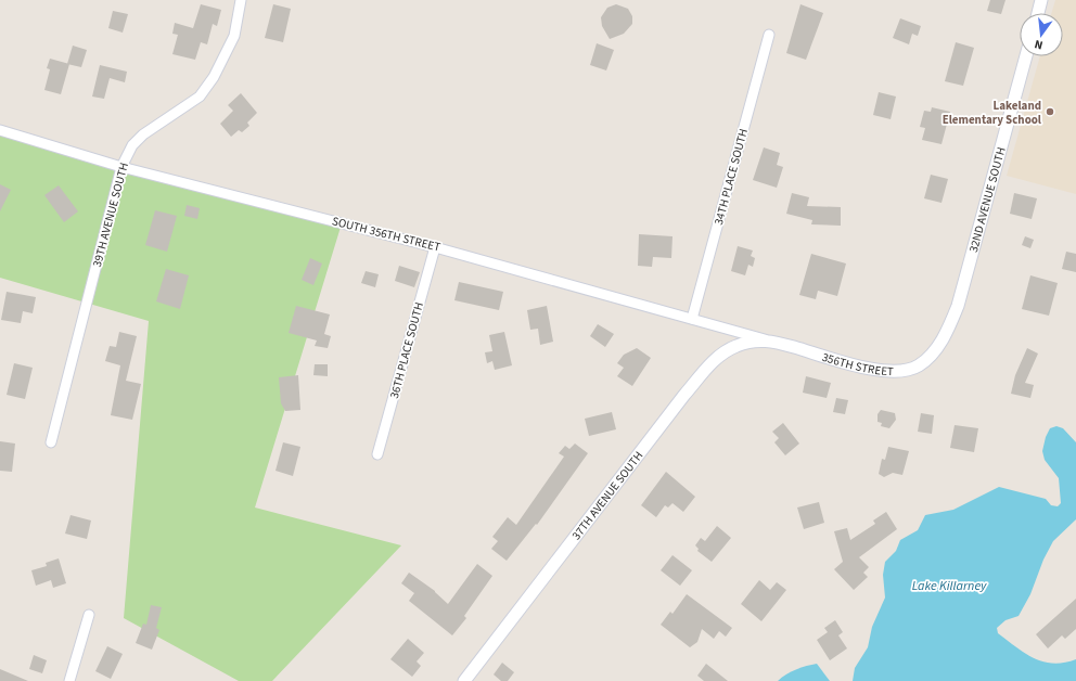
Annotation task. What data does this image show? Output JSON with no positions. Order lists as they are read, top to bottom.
{
  "streets": {
    "street": [
      "34TH PLACE SOUTH",
      "32ND AVENUE SOUTH",
      "39TH AVENUE SOUTH",
      "SOUTH 356TH STREET",
      "36TH PLACE SOUTH",
      "356TH STREET",
      "37TH AVENUE SOUTH"
    ]
  },
  "crossings": [
    ["34TH PLACE SOUTH", "SOUTH 356TH STREET"],
    ["32ND AVENUE SOUTH", "356TH STREET"],
    ["39TH AVENUE SOUTH", "SOUTH 356TH STREET"],
    ["SOUTH 356TH STREET", "36TH PLACE SOUTH"],
    ["SOUTH 356TH STREET", "356TH STREET"],
    ["SOUTH 356TH STREET", "37TH AVENUE SOUTH"],
    ["356TH STREET", "37TH AVENUE SOUTH"]
  ],
  "water": ["Lake Killarney"],
  "places": ["Lakeland Elementary School"],
  "north": "bottom"
}
